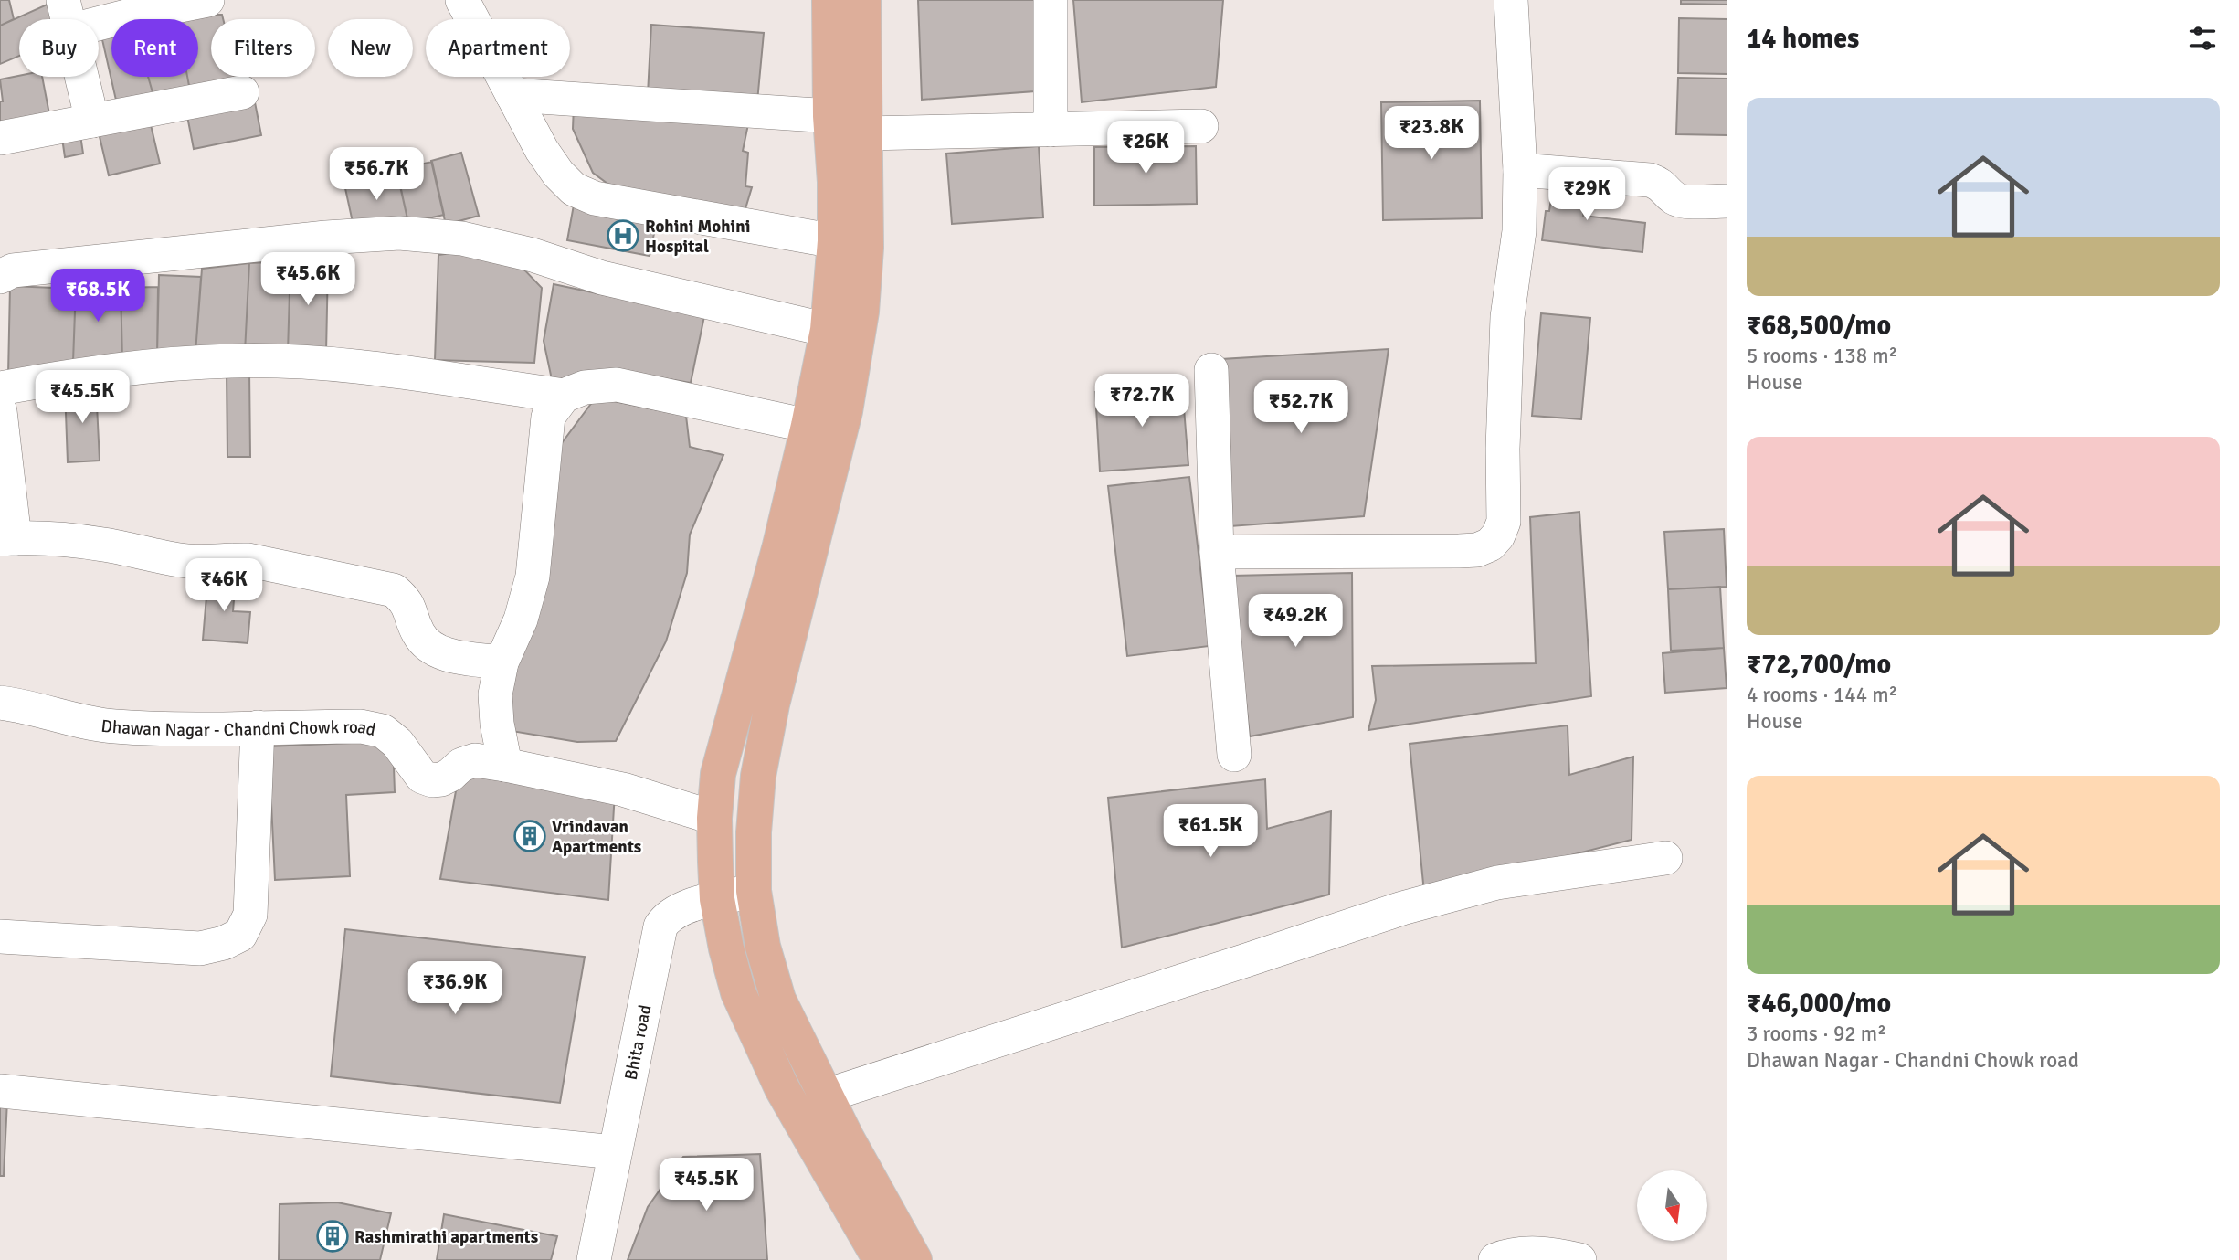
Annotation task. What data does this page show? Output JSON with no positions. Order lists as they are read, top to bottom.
{
  "streets": {
    "street": ["Dhawan Nagar - Chandni Chowk road", "Bhita road"]
  },
  "places": {
    "hospital": ["Rohini Mohini Hospital"],
    "building": ["Vrindavan Apartments", "Rashmirathi apartments"]
  },
  "north": "bottom",
  "page": {
    "heading": "14 homes",
    "chip": [
      "Buy",
      "Rent",
      "Filters",
      "New",
      "Apartment"
    ],
    "list": [
      {
        "name": "₹68,500/mo",
        "note": "5 rooms · 138 m² · House"
      },
      {
        "name": "₹72,700/mo",
        "note": "4 rooms · 144 m² · House"
      },
      {
        "name": "₹46,000/mo",
        "note": "3 rooms · 92 m² · Dhawan Nagar - Chandni Chowk road"
      }
    ],
    "price": [
      "₹23.8K",
      "₹26K",
      "₹56.7K",
      "₹29K",
      "₹45.6K",
      "₹68.5K",
      "₹45.5K",
      "₹72.7K",
      "₹52.7K",
      "₹46K",
      "₹49.2K",
      "₹61.5K",
      "₹36.9K",
      "₹45.5K"
    ]
  }
}
